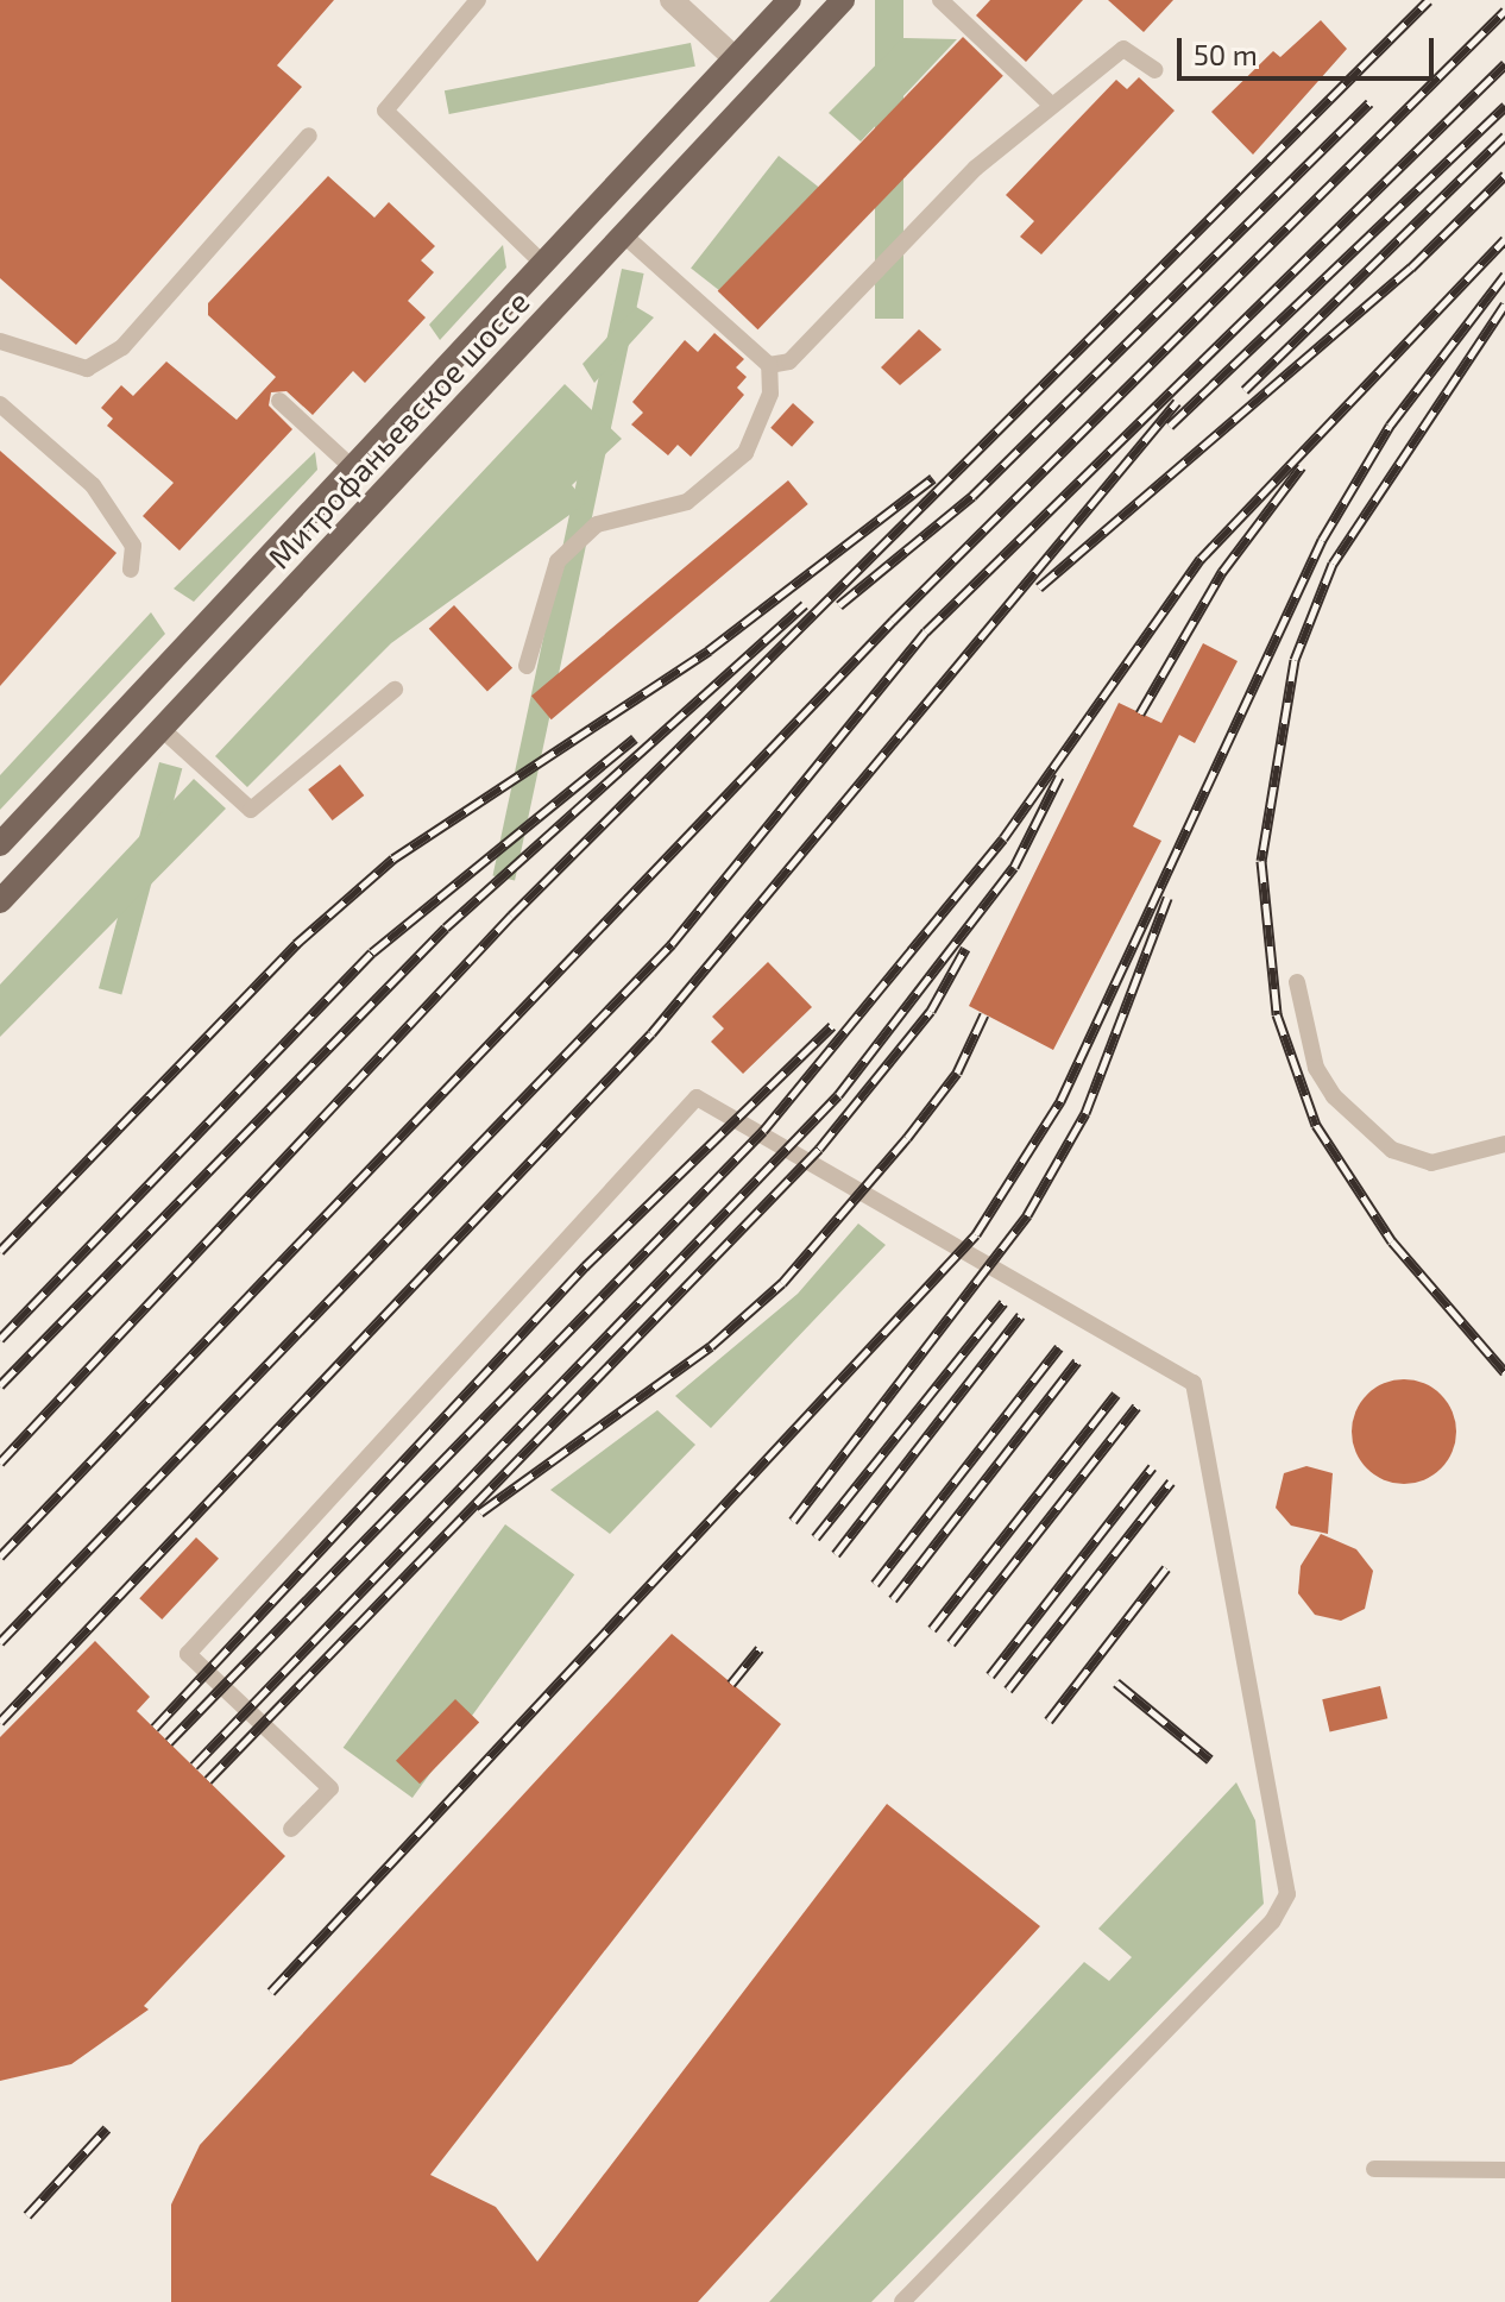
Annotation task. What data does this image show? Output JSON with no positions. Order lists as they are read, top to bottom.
{
  "streets": {
    "main road": ["Митрофаньевское шоссе"]
  },
  "scale_bar": "50 m"
}
